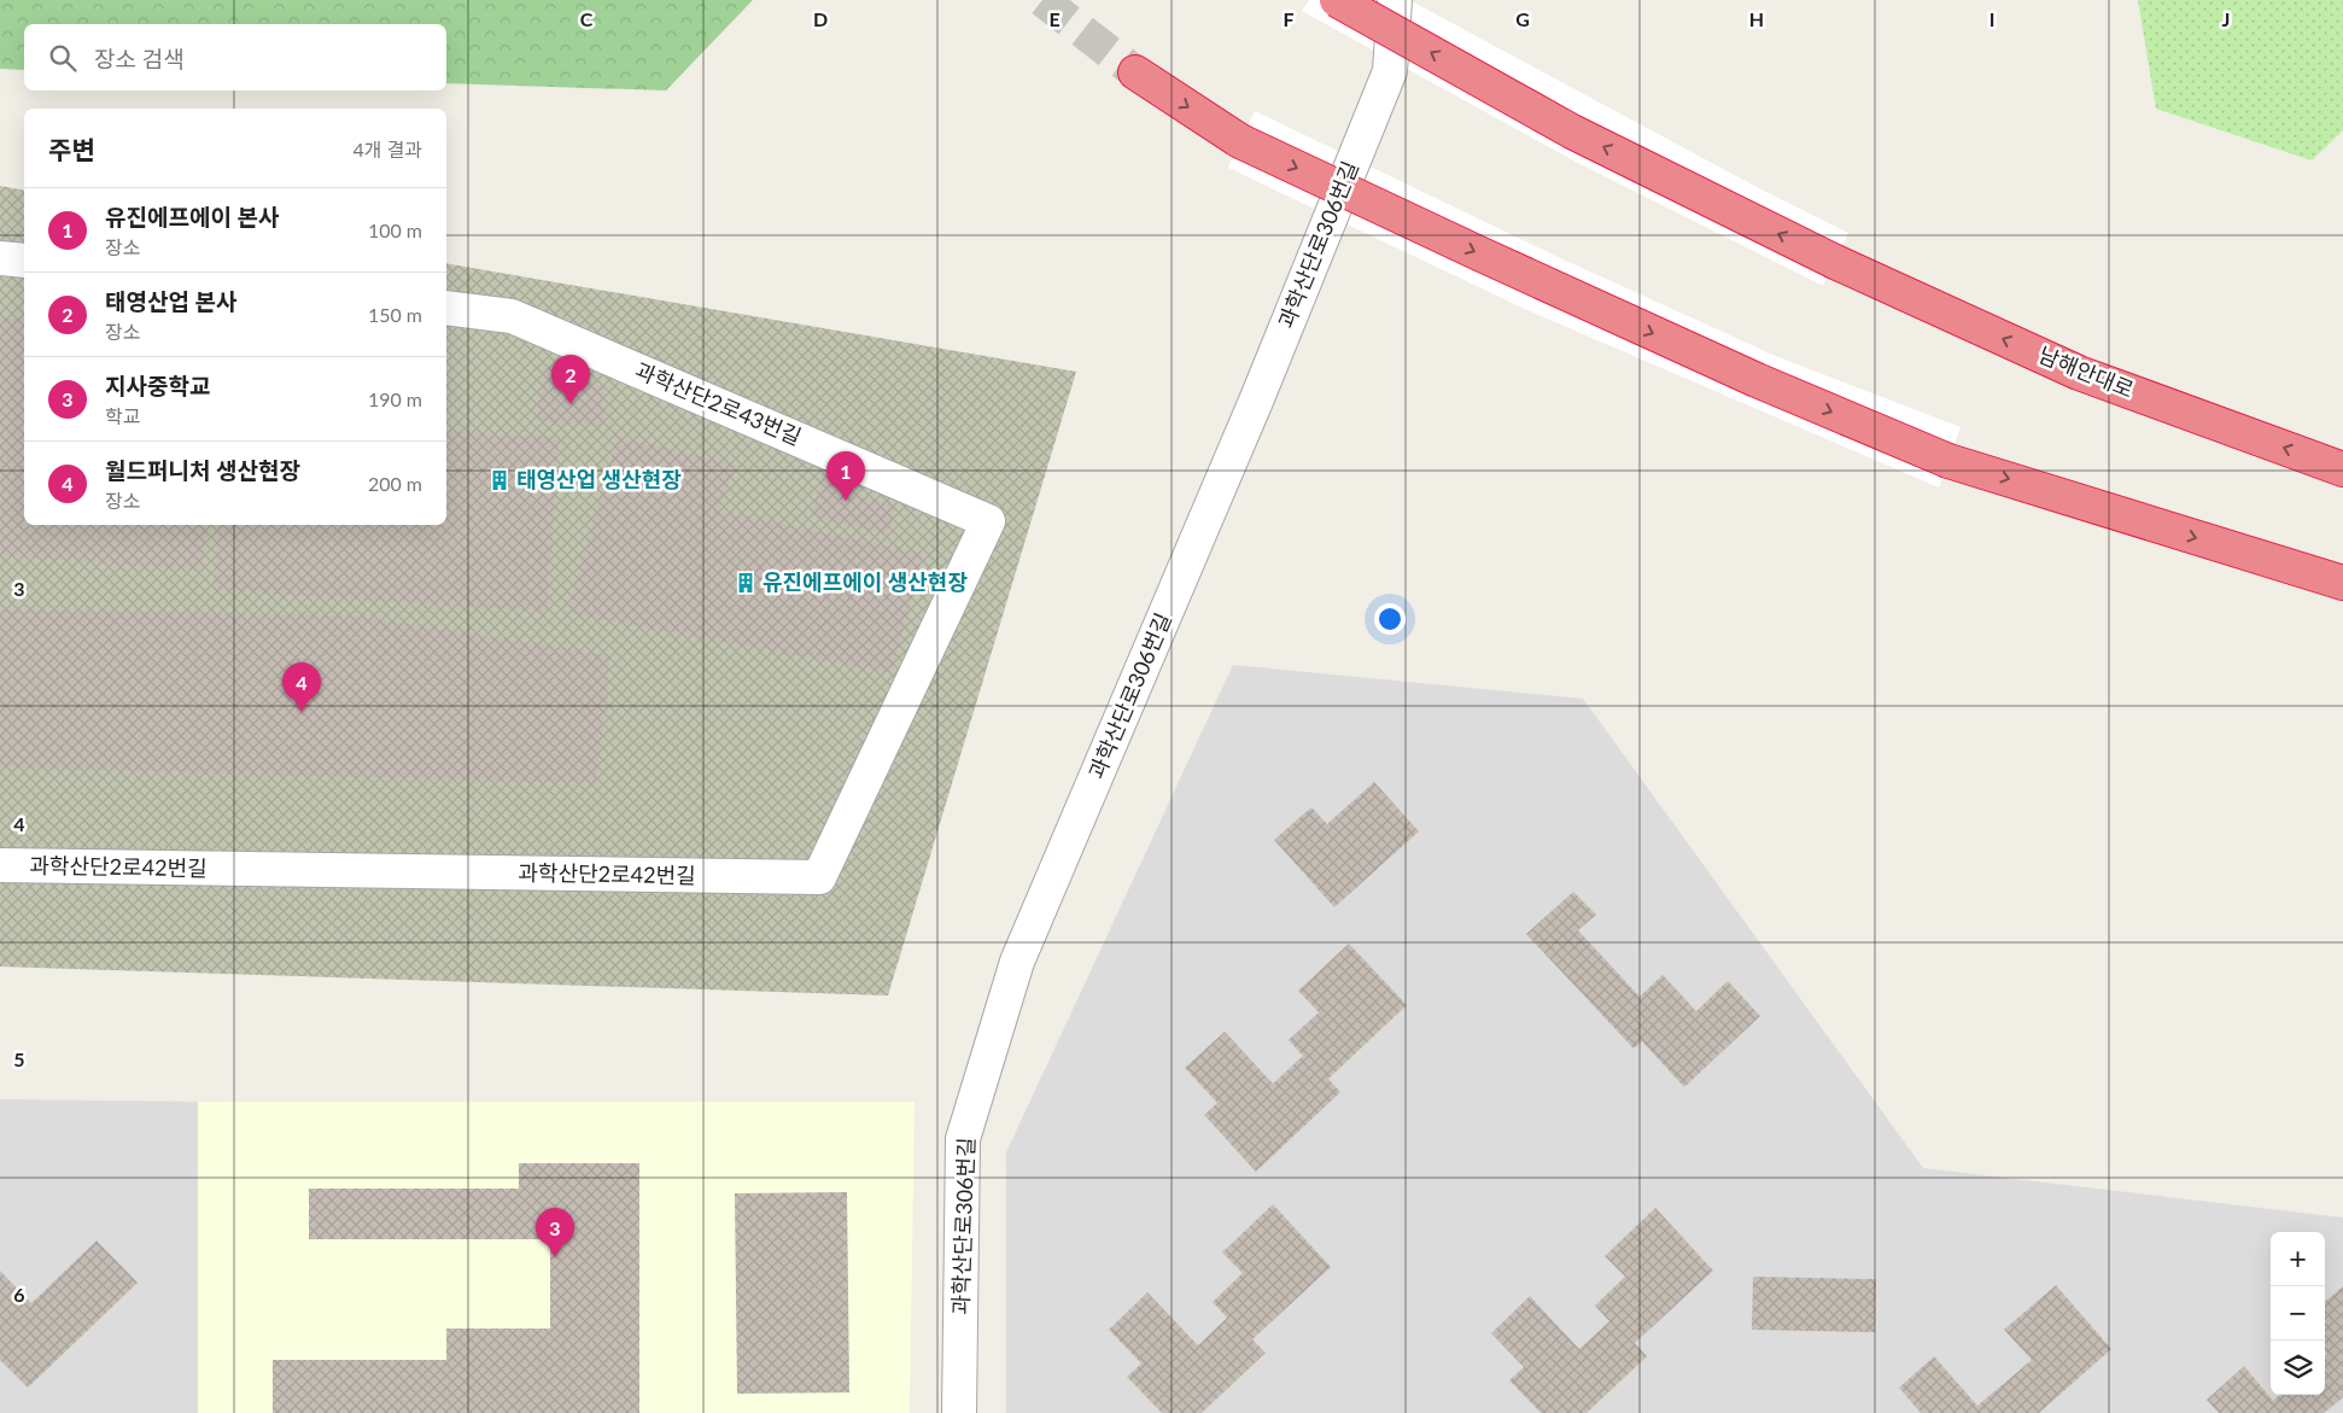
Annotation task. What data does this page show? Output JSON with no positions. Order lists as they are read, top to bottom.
{
  "streets": {
    "highway": ["남해안대로"],
    "street": ["과학산단로306번길", "과학산단2로43번길", "과학산단2로42번길"]
  },
  "crossings": [
    ["과학산단2로43번길", "과학산단2로42번길"]
  ],
  "places": {
    "building": ["태영산업 생산현장", "유진에프에이 생산현장"]
  },
  "page": {
    "search": "장소 검색",
    "heading": ["주변", "4개 결과"],
    "list": [
      {
        "mark": "1",
        "name": "유진에프에이 본사",
        "note": "장소",
        "value": "100 m"
      },
      {
        "mark": "2",
        "name": "태영산업 본사",
        "note": "장소",
        "value": "150 m"
      },
      {
        "mark": "3",
        "name": "지사중학교",
        "note": "학교",
        "value": "190 m"
      },
      {
        "mark": "4",
        "name": "월드퍼니처 생산현장",
        "note": "장소",
        "value": "200 m"
      }
    ],
    "pins": [
      "2",
      "1",
      "4",
      "3"
    ],
    "map_buttons": ["+", "−"]
  },
  "grid": {
    "columns": [
      "C",
      "D",
      "E",
      "F",
      "G",
      "H",
      "I",
      "J"
    ],
    "rows": [
      "3",
      "4",
      "5",
      "6"
    ]
  }
}
